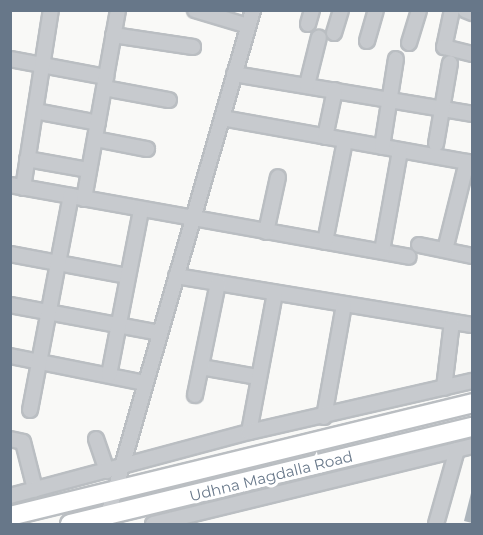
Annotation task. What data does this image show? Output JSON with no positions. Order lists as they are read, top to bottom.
{
  "streets": {
    "main road": ["Udhna Magdalla Road"]
  }
}
